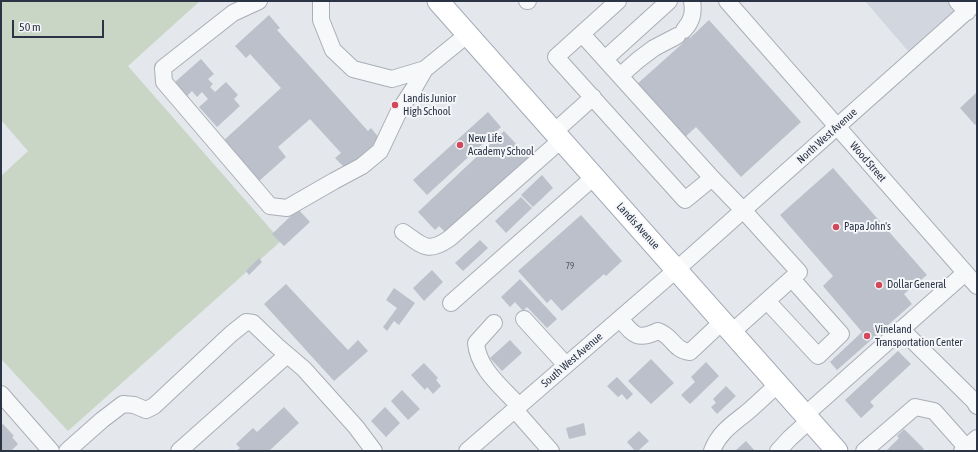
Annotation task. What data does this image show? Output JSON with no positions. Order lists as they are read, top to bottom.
{
  "streets": {
    "main road": ["Landis Avenue"],
    "street": ["North West Avenue", "Wood Street", "South West Avenue"]
  },
  "crossings": [
    ["North West Avenue", "Wood Street"],
    ["North West Avenue", "Landis Avenue"],
    ["North West Avenue", "South West Avenue"],
    ["Landis Avenue", "South West Avenue"]
  ],
  "places": [
    "Landis Junior High School",
    "New Life Academy School",
    "Papa John's",
    "Dollar General",
    "Vineland Transportation Center"
  ],
  "house_numbers": ["79"],
  "scale_bar": "50 m"
}
